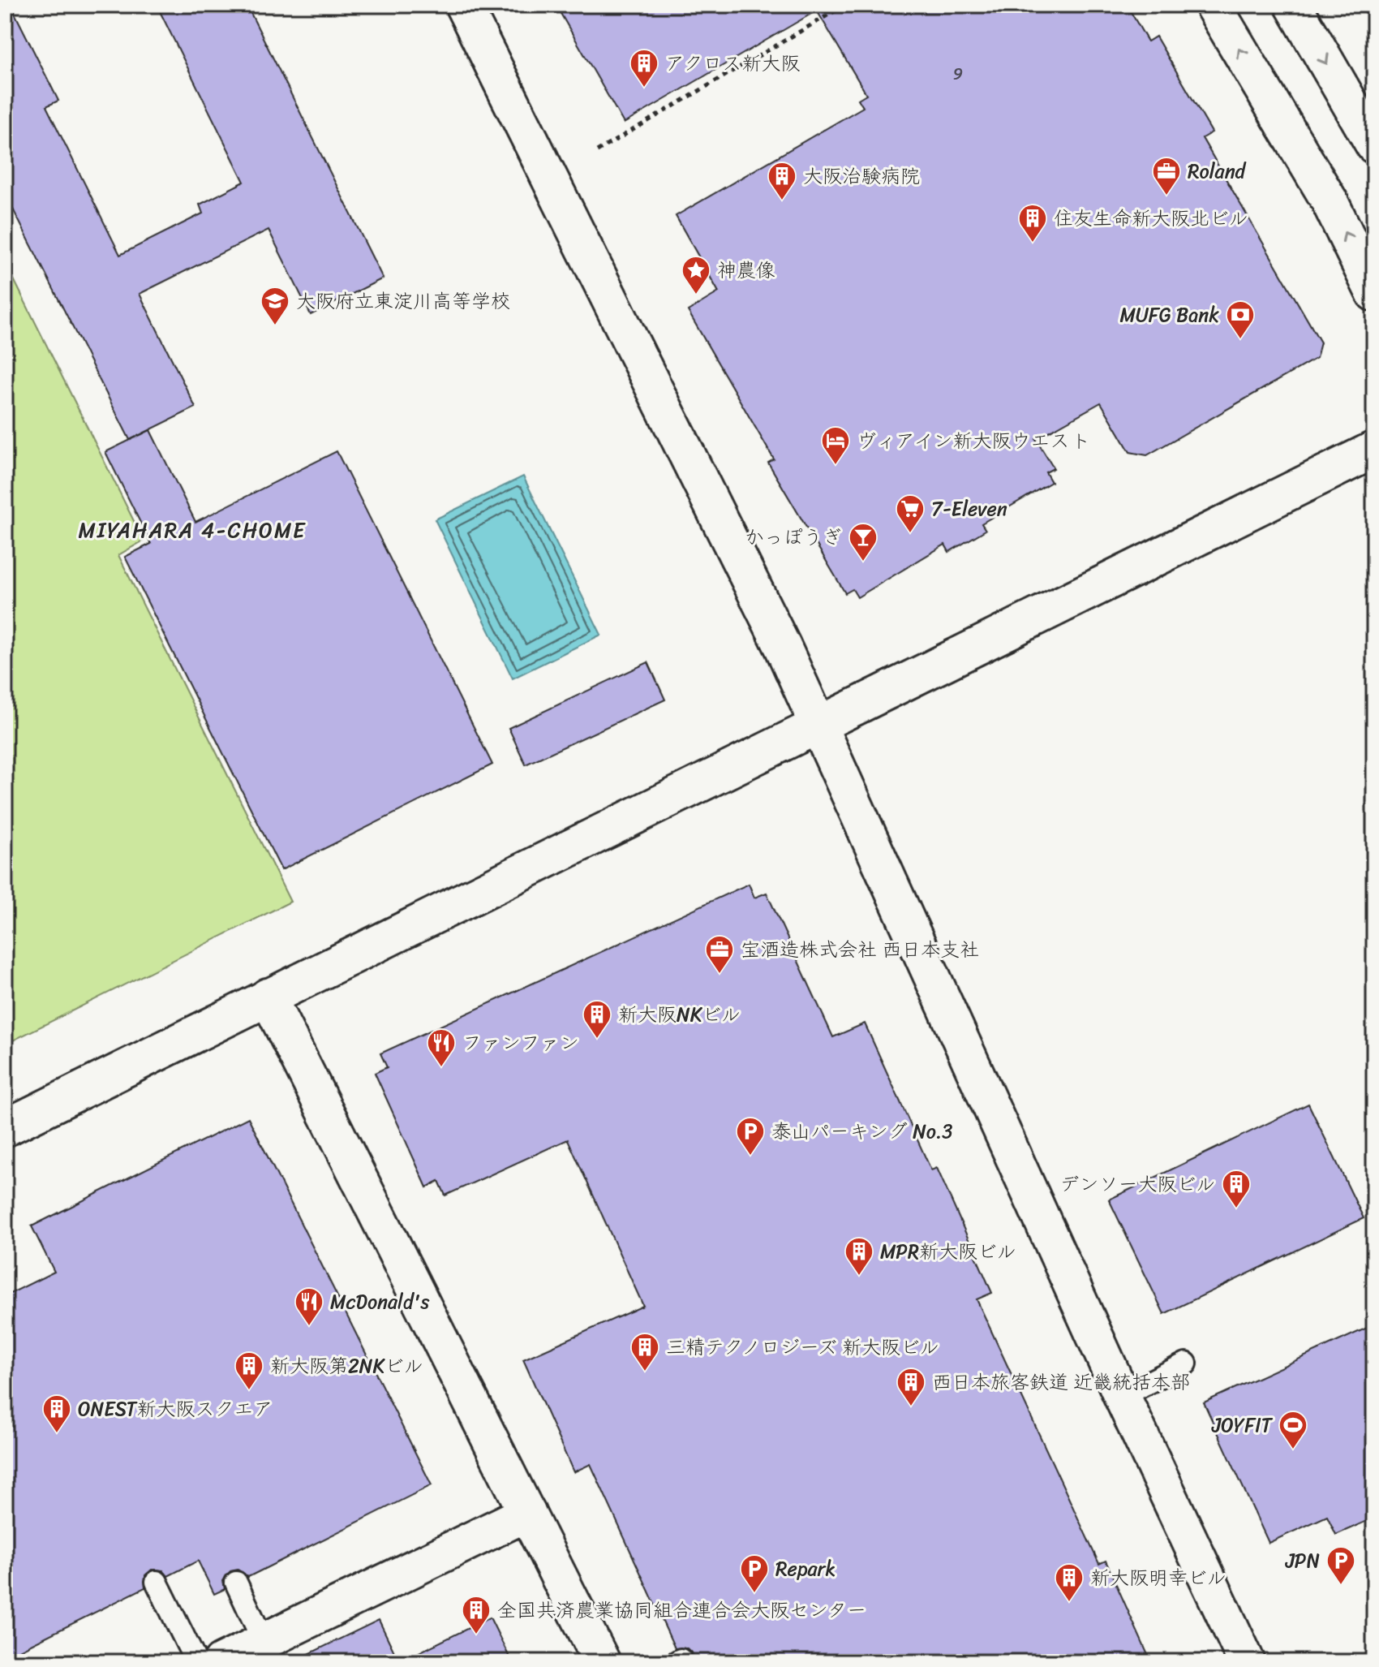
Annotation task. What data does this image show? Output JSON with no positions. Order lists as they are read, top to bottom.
{
  "districts": ["MIYAHARA 4-CHOME"],
  "places": {
    "building": [
      "アクロス新大阪",
      "大阪治験病院",
      "住友生命新大阪北ビル",
      "新大阪NKビル",
      "デンソー大阪ビル",
      "MPR新大阪ビル",
      "三精テクノロジーズ 新大阪ビル",
      "新大阪第2NKビル",
      "西日本旅客鉄道 近畿統括本部",
      "ONEST新大阪スクエア",
      "新大阪明幸ビル",
      "全国共済農業協同組合連合会大阪センター"
    ],
    "office": ["Roland", "宝酒造株式会社 西日本支社"],
    "place": ["神農像"],
    "school or university": ["大阪府立東淀川高等学校"],
    "bank": ["MUFG Bank"],
    "hotel": ["ヴィアイン新大阪ウエスト"],
    "supermarket": ["7-Eleven"],
    "bar": ["かっぽうぎ"],
    "restaurant": ["ファンファン", "McDonald's"],
    "parking": ["泰山パ－キング No.3", "JPN", "Repark"],
    "sports": ["JOYFIT"]
  },
  "house_numbers": ["9"]
}
